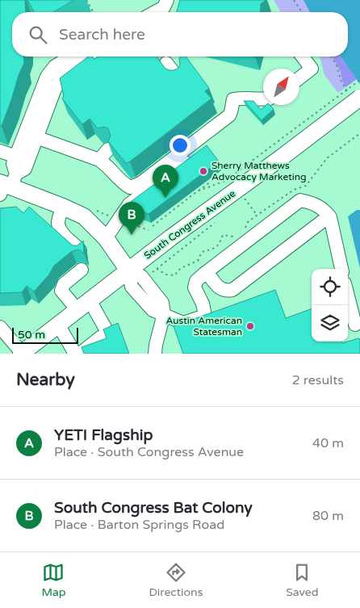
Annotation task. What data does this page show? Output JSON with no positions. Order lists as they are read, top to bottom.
{
  "streets": {
    "main road": ["South Congress Avenue"]
  },
  "places": ["Sherry Matthews Advocacy Marketing", "Austin American Statesman"],
  "scale_bar": "50 m",
  "north": "top right",
  "page": {
    "search": "Search here",
    "pins": ["A", "B"],
    "scale": "50 m",
    "heading": ["Nearby", "2 results"],
    "list": [
      {
        "mark": "A",
        "name": "YETI Flagship",
        "note": "Place · South Congress Avenue",
        "value": "40 m"
      },
      {
        "mark": "B",
        "name": "South Congress Bat Colony",
        "note": "Place · Barton Springs Road",
        "value": "80 m"
      }
    ],
    "nav": ["Map", "Directions", "Saved"]
  }
}
